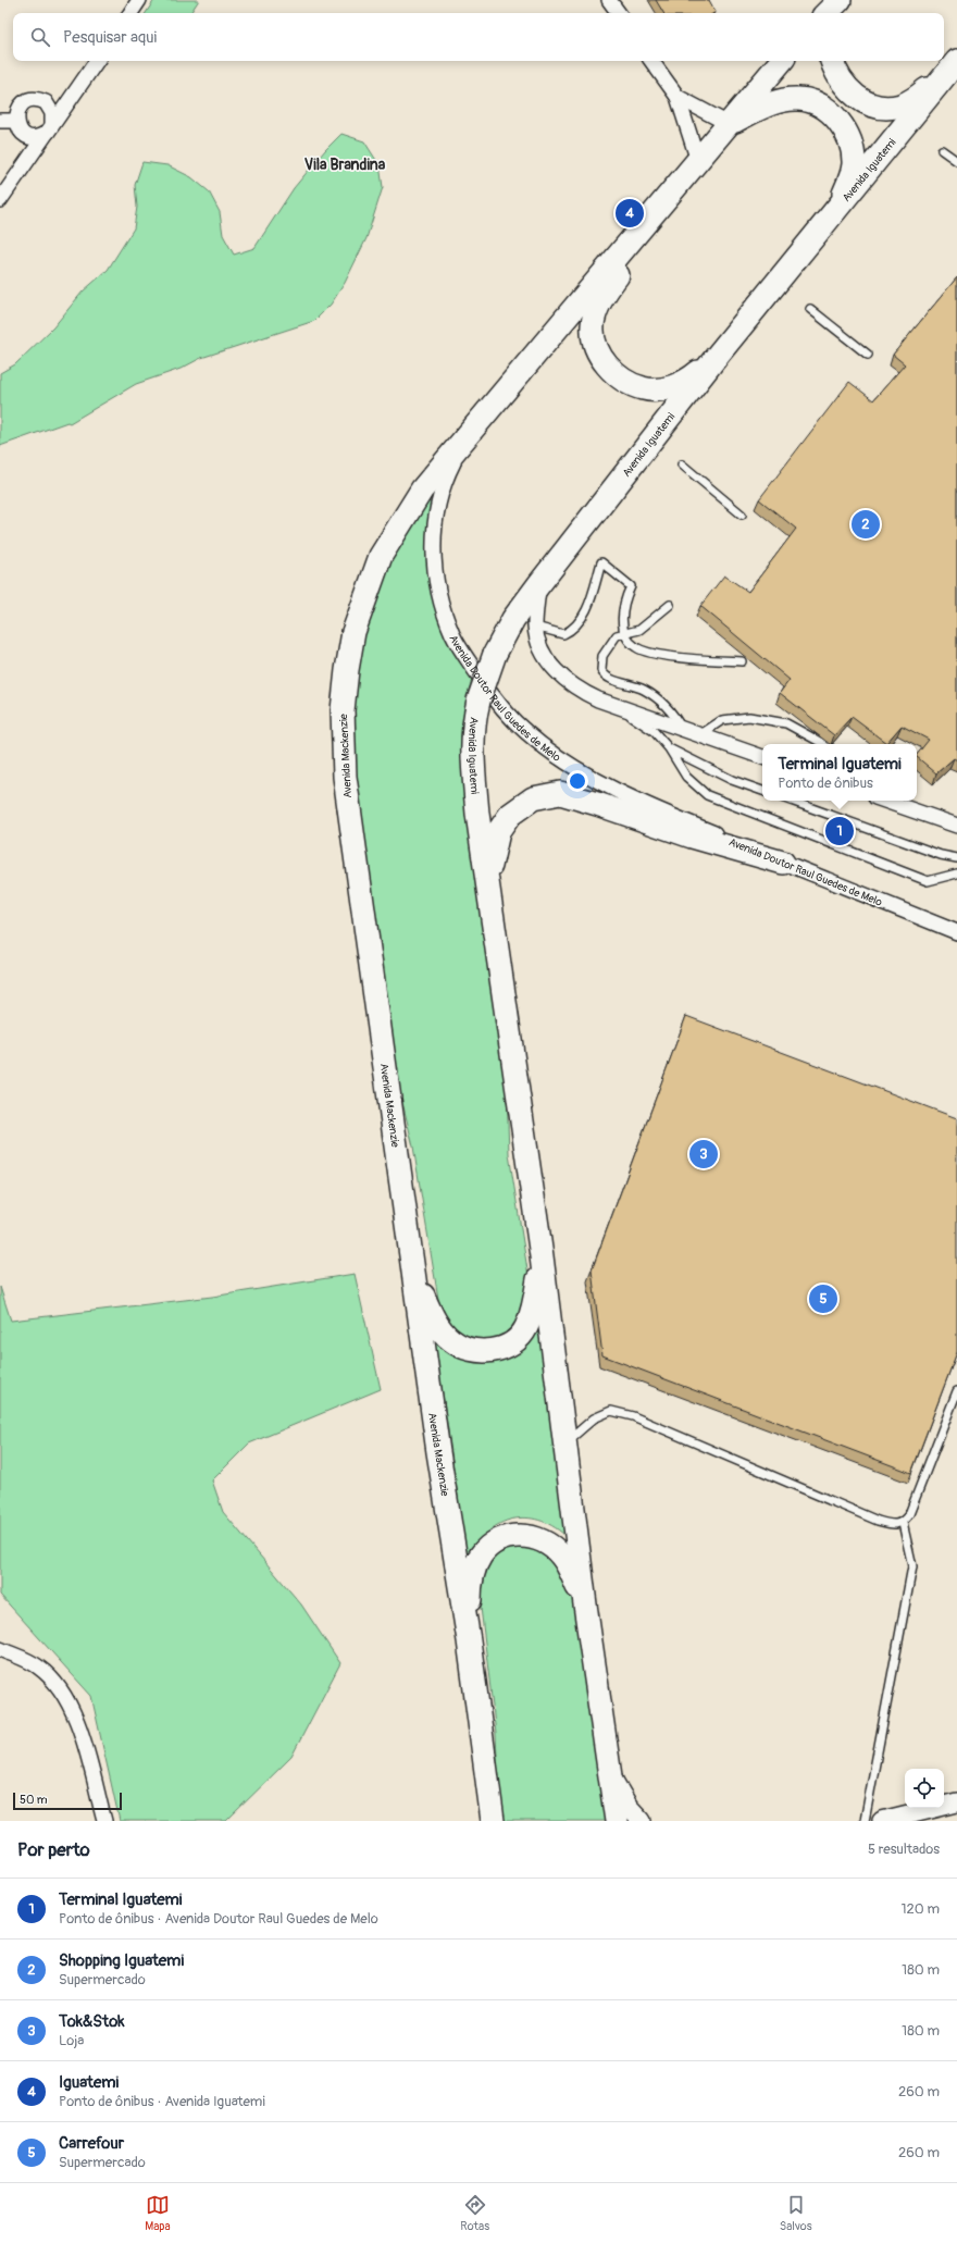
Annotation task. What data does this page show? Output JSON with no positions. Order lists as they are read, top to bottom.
{
  "streets": {
    "main road": ["Avenida Iguatemi", "Avenida Mackenzie"],
    "street": ["Avenida Doutor Raul Guedes de Melo"]
  },
  "crossings": [
    ["Avenida Doutor Raul Guedes de Melo", "Avenida Mackenzie"]
  ],
  "districts": ["Vila Brandina"],
  "scale_bar": "50 m",
  "page": {
    "search": "Pesquisar aqui",
    "pins": [
      "4",
      "2",
      "1",
      "3",
      "5"
    ],
    "popup": ["Terminal Iguatemi", "Ponto de ônibus"],
    "scale": "50 m",
    "heading": ["Por perto", "5 resultados"],
    "list": [
      {
        "mark": "1",
        "name": "Terminal Iguatemi",
        "note": "Ponto de ônibus · Avenida Doutor Raul Guedes de Melo",
        "value": "120 m"
      },
      {
        "mark": "2",
        "name": "Shopping Iguatemi",
        "note": "Supermercado",
        "value": "180 m"
      },
      {
        "mark": "3",
        "name": "Tok&Stok",
        "note": "Loja",
        "value": "180 m"
      },
      {
        "mark": "4",
        "name": "Iguatemi",
        "note": "Ponto de ônibus · Avenida Iguatemi",
        "value": "260 m"
      },
      {
        "mark": "5",
        "name": "Carrefour",
        "note": "Supermercado",
        "value": "260 m"
      }
    ],
    "nav": ["Mapa", "Rotas", "Salvos"]
  }
}
